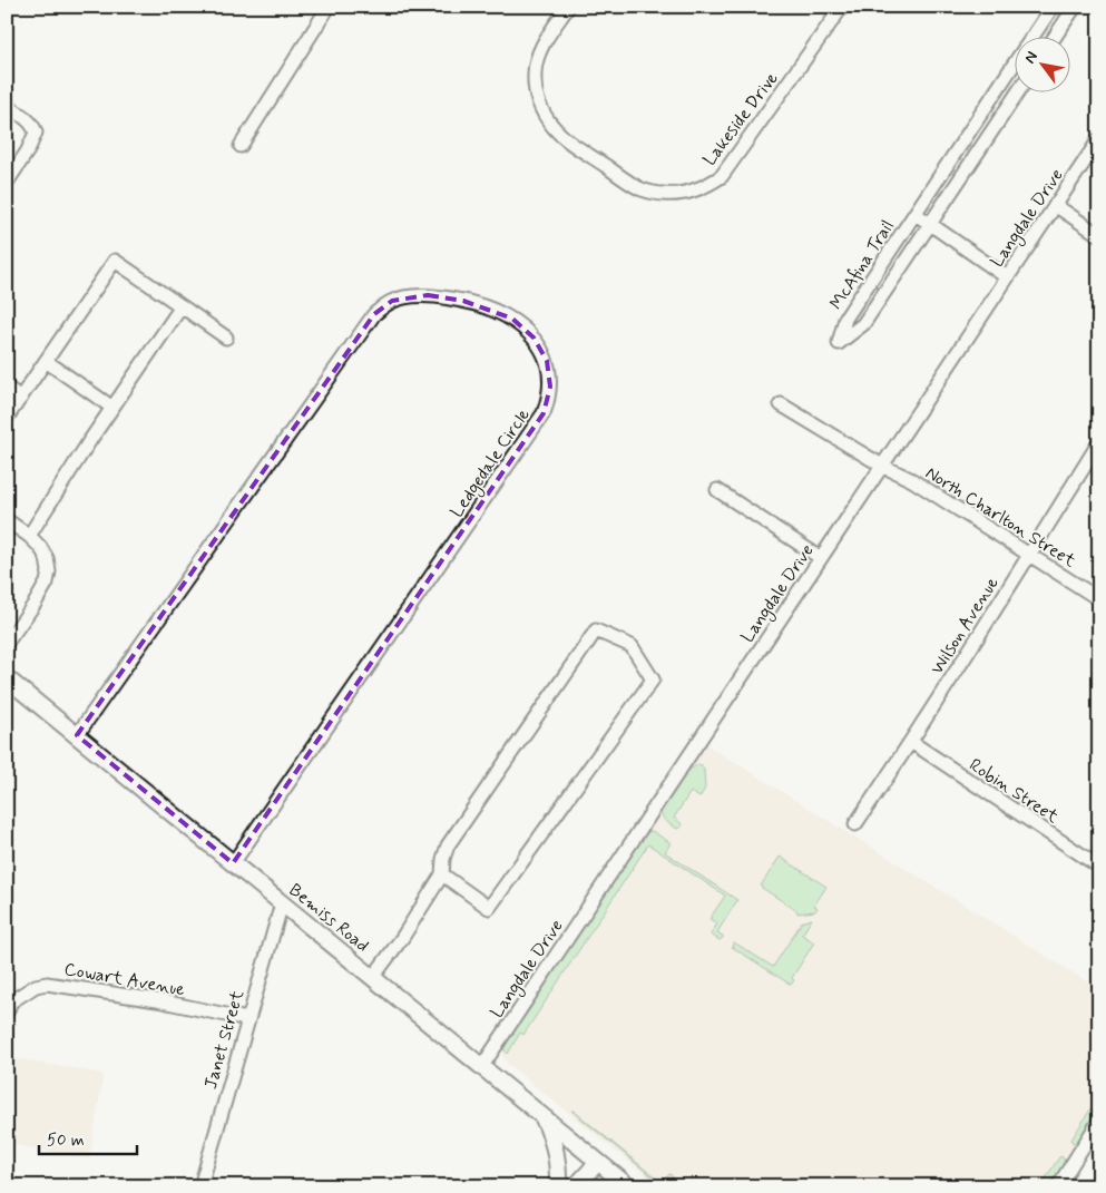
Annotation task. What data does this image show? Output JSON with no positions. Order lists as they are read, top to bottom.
{
  "streets": {
    "main road": ["Bemiss Road"],
    "street": [
      "Lakeside Drive",
      "Langdale Drive",
      "McAfina Trail",
      "Ledgedale Circle",
      "North Charlton Street",
      "Wilson Avenue",
      "Robin Street",
      "Cowart Avenue",
      "Janet Street"
    ]
  },
  "crossings": [
    ["Langdale Drive", "North Charlton Street"],
    ["Langdale Drive", "Bemiss Road"],
    ["Ledgedale Circle", "Bemiss Road"],
    ["North Charlton Street", "Wilson Avenue"],
    ["Wilson Avenue", "Robin Street"],
    ["Bemiss Road", "Janet Street"],
    ["Cowart Avenue", "Janet Street"]
  ],
  "scale_bar": "50 m",
  "north": "top left"
}
